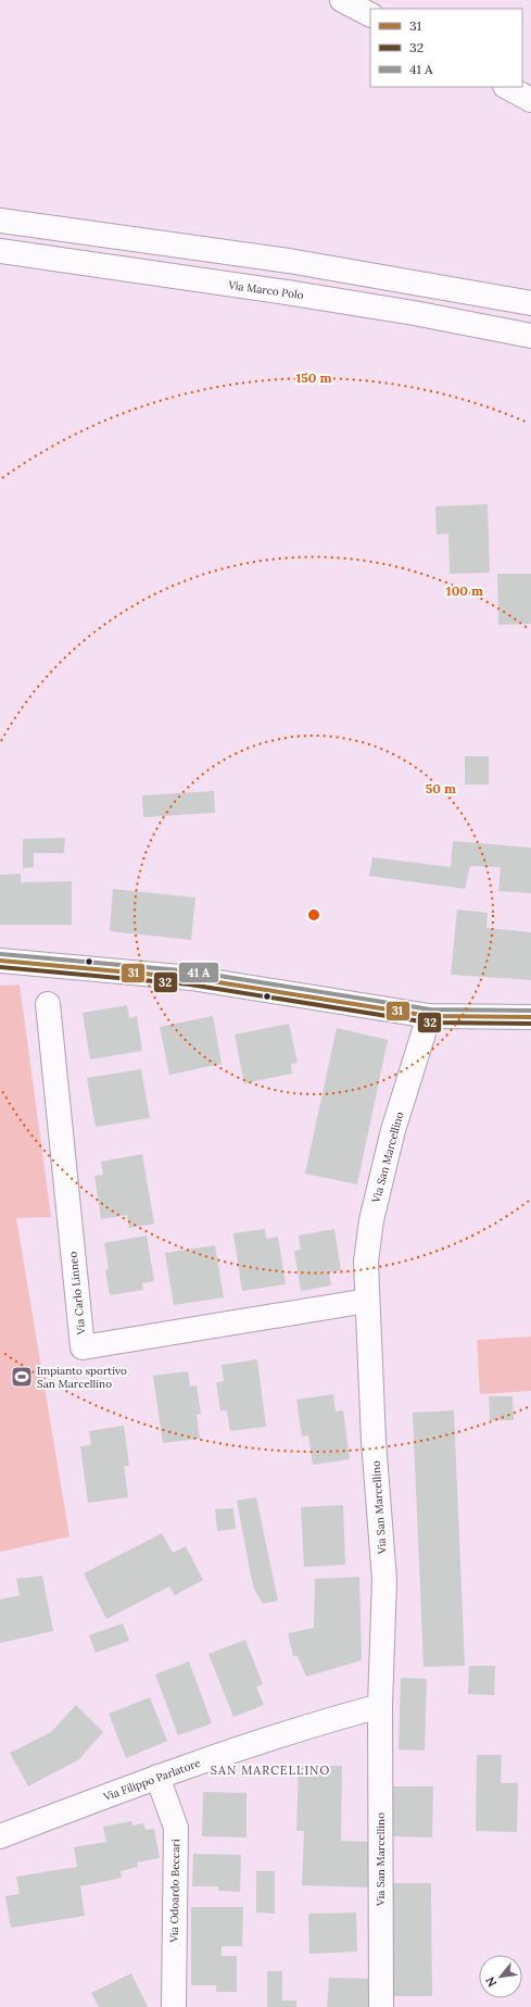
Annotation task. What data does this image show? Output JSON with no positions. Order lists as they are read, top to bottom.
{
  "streets": {
    "main road": [
      "Via Marco Polo",
      "Via San Marcellino",
      "Via Carlo Linneo",
      "Via Filippo Parlatore",
      "Via Odoardo Beccari"
    ]
  },
  "crossings": [
    ["Via San Marcellino", "Via Carlo Linneo"],
    ["Via San Marcellino", "Via Filippo Parlatore"],
    ["Via Filippo Parlatore", "Via Odoardo Beccari"]
  ],
  "districts": ["SAN MARCELLINO"],
  "places": {
    "sports": ["Impianto sportivo San Marcellino"]
  },
  "lines": ["transit line 31", "transit line 32"],
  "legend": ["31", "32", "41 A"],
  "north": "bottom left",
  "rings": ["150 m", "100 m", "50 m"]
}
